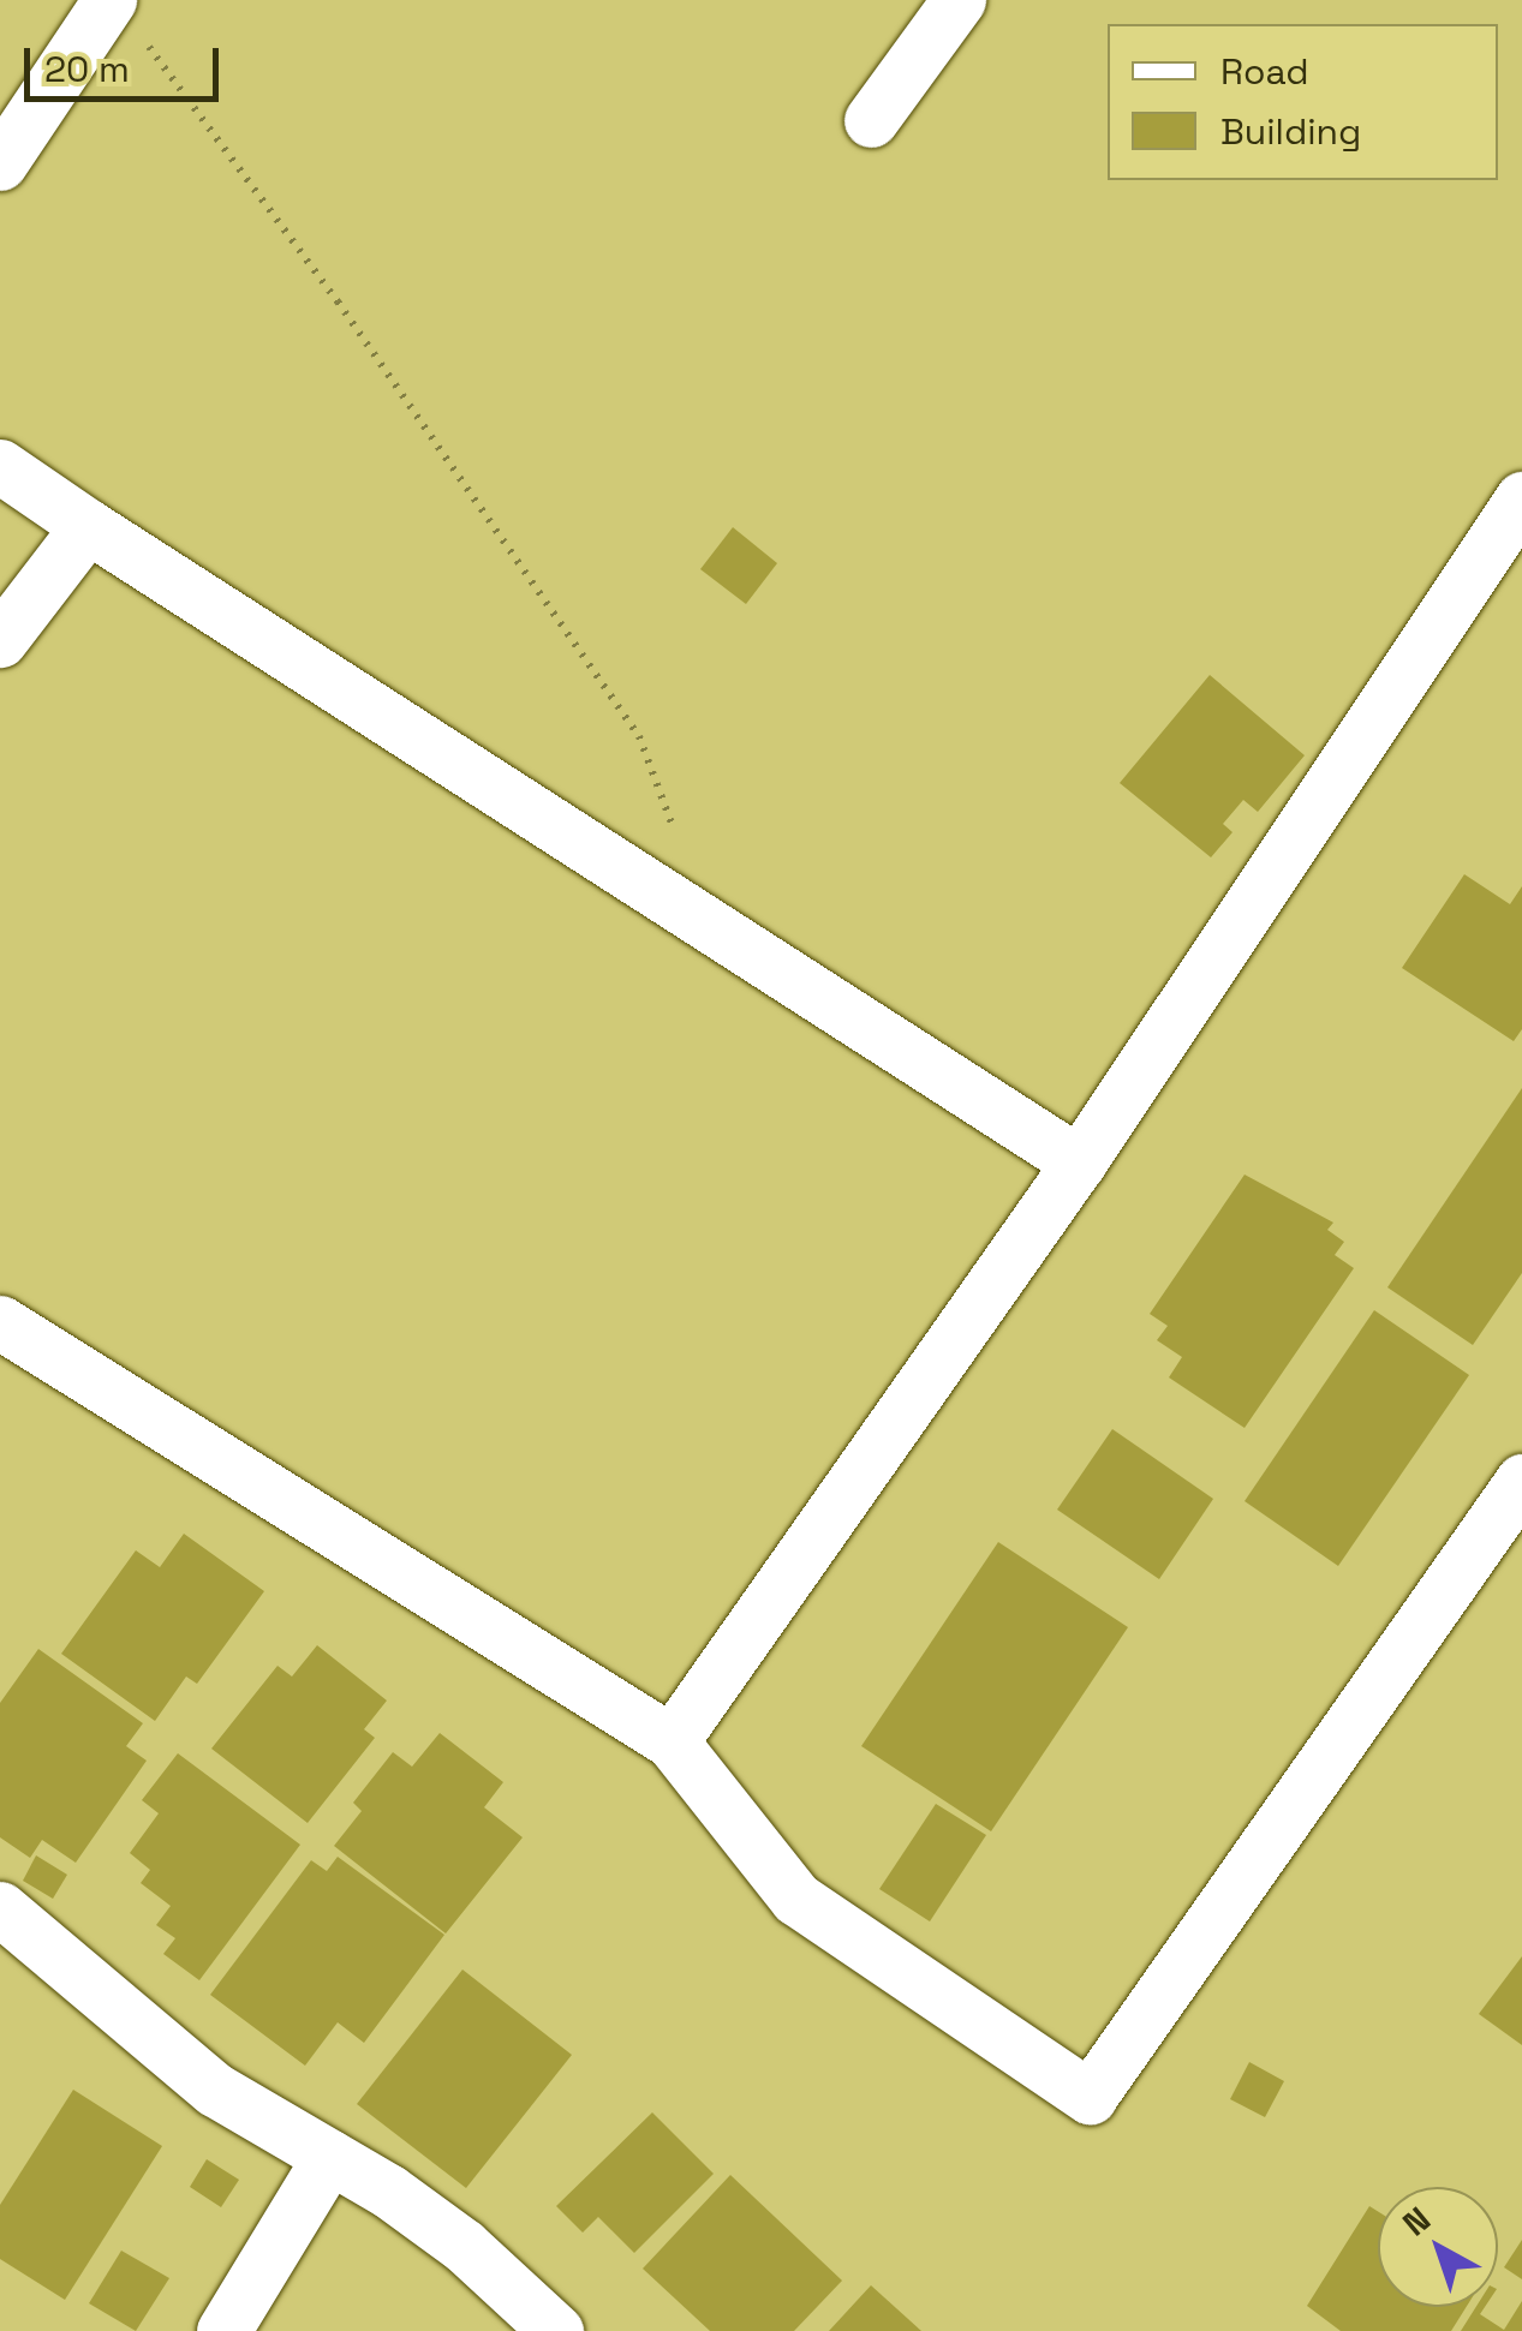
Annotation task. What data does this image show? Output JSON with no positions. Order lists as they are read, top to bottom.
{
  "legend": ["Road", "Building"],
  "scale_bar": "20 m",
  "north": "top left"
}
